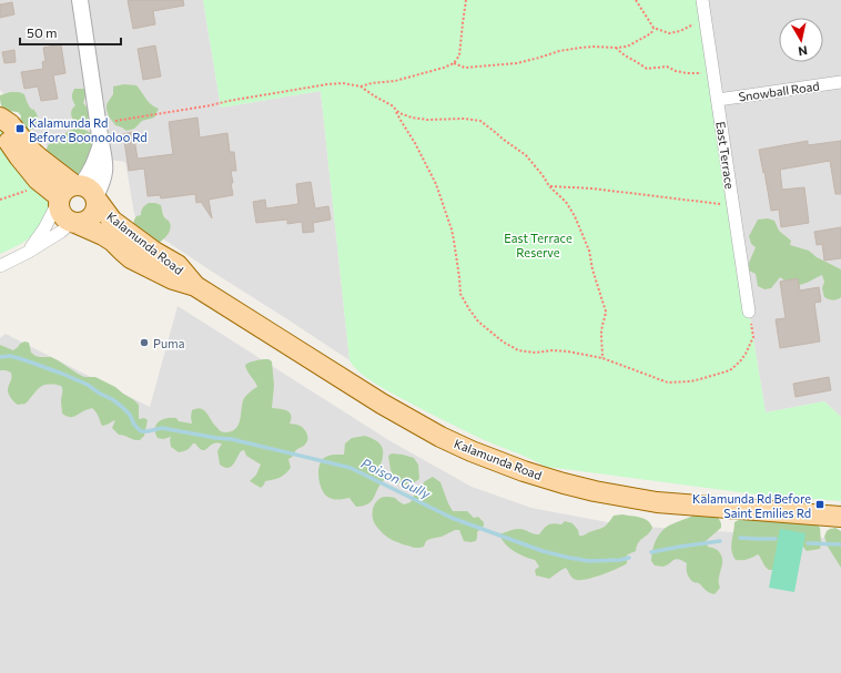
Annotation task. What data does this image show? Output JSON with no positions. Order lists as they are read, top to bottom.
{
  "streets": {
    "main road": ["Kalamunda Road"],
    "street": ["Snowball Road", "East Terrace"]
  },
  "crossings": [
    ["Snowball Road", "East Terrace"]
  ],
  "water": ["Poison Gully"],
  "parks": ["East Terrace Reserve"],
  "places": {
    "transit": ["Kalamunda Rd Before Boonooloo Rd", "Kalamunda Rd Before Saint Emilies Rd"],
    "other": ["Puma"]
  },
  "scale_bar": "50 m",
  "north": "bottom"
}
